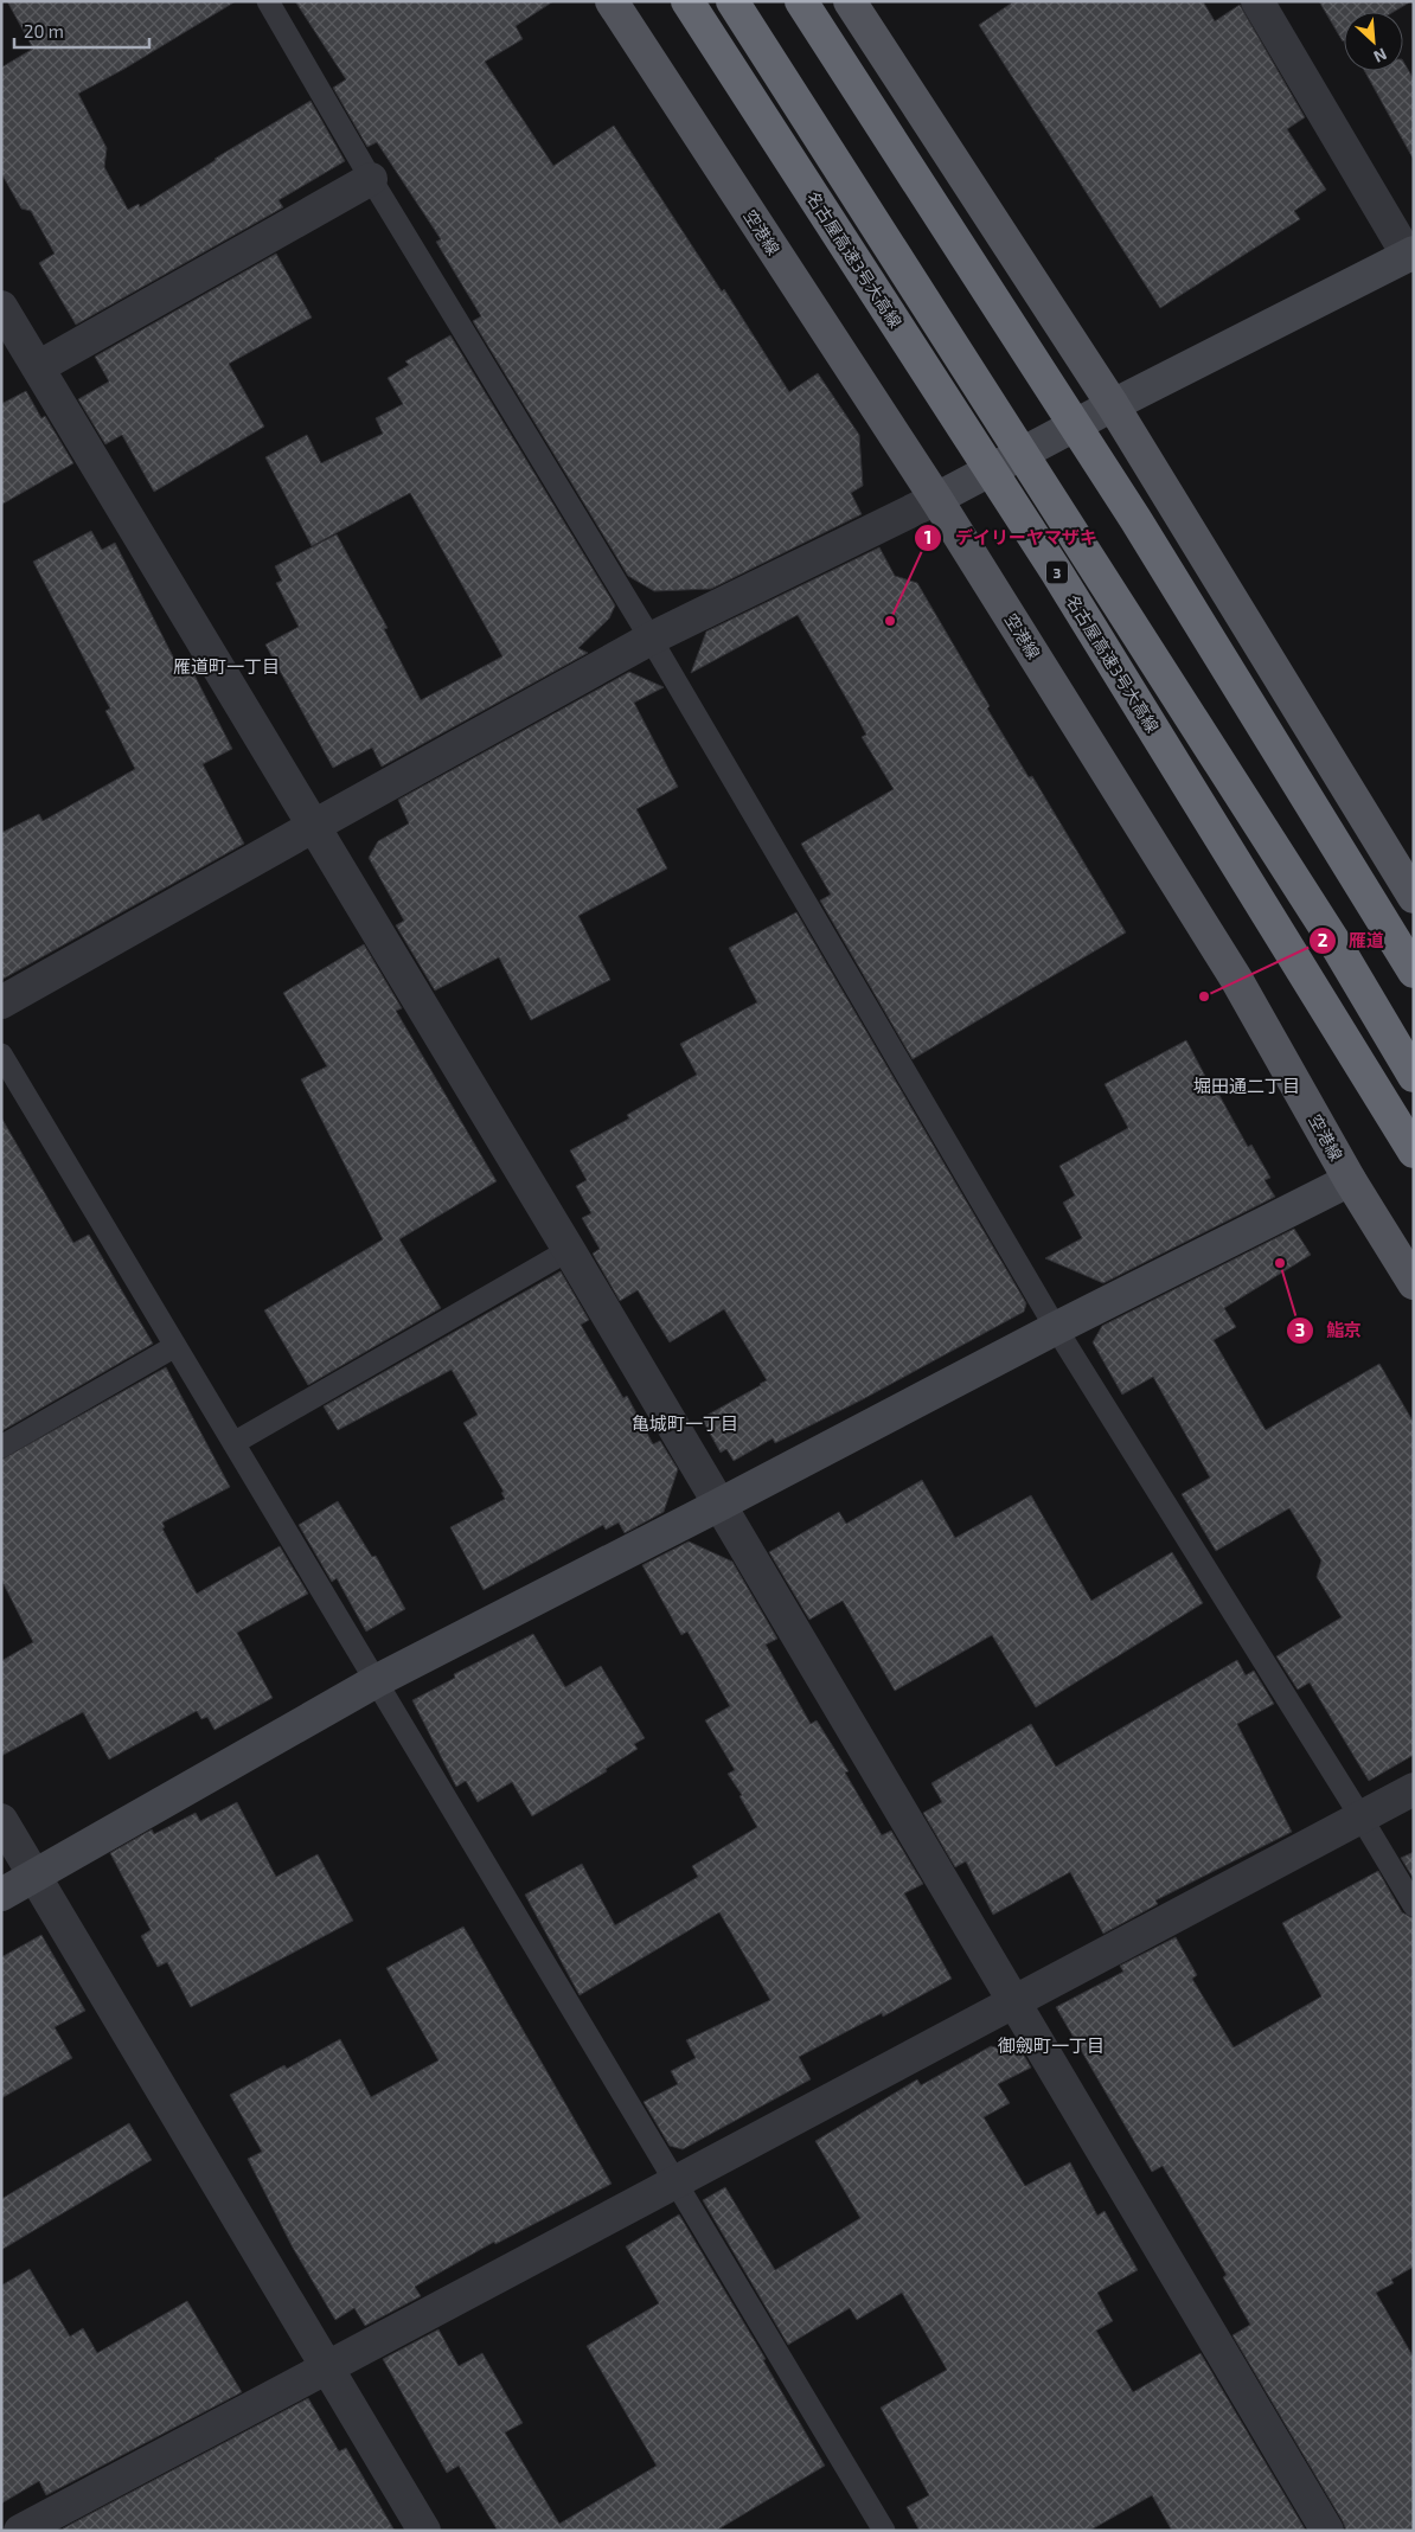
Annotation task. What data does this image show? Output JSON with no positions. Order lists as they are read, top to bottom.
{
  "streets": {
    "highway": ["名古屋高速3号大高線", "3"],
    "main road": ["空港線"]
  },
  "districts": [
    "雁道町一丁目",
    "堀田通二丁目",
    "亀城町一丁目",
    "御劔町一丁目"
  ],
  "places": ["デイリーヤマザキ", "雁道", "鮨京"],
  "scale_bar": "20 m",
  "north": "bottom right"
}
